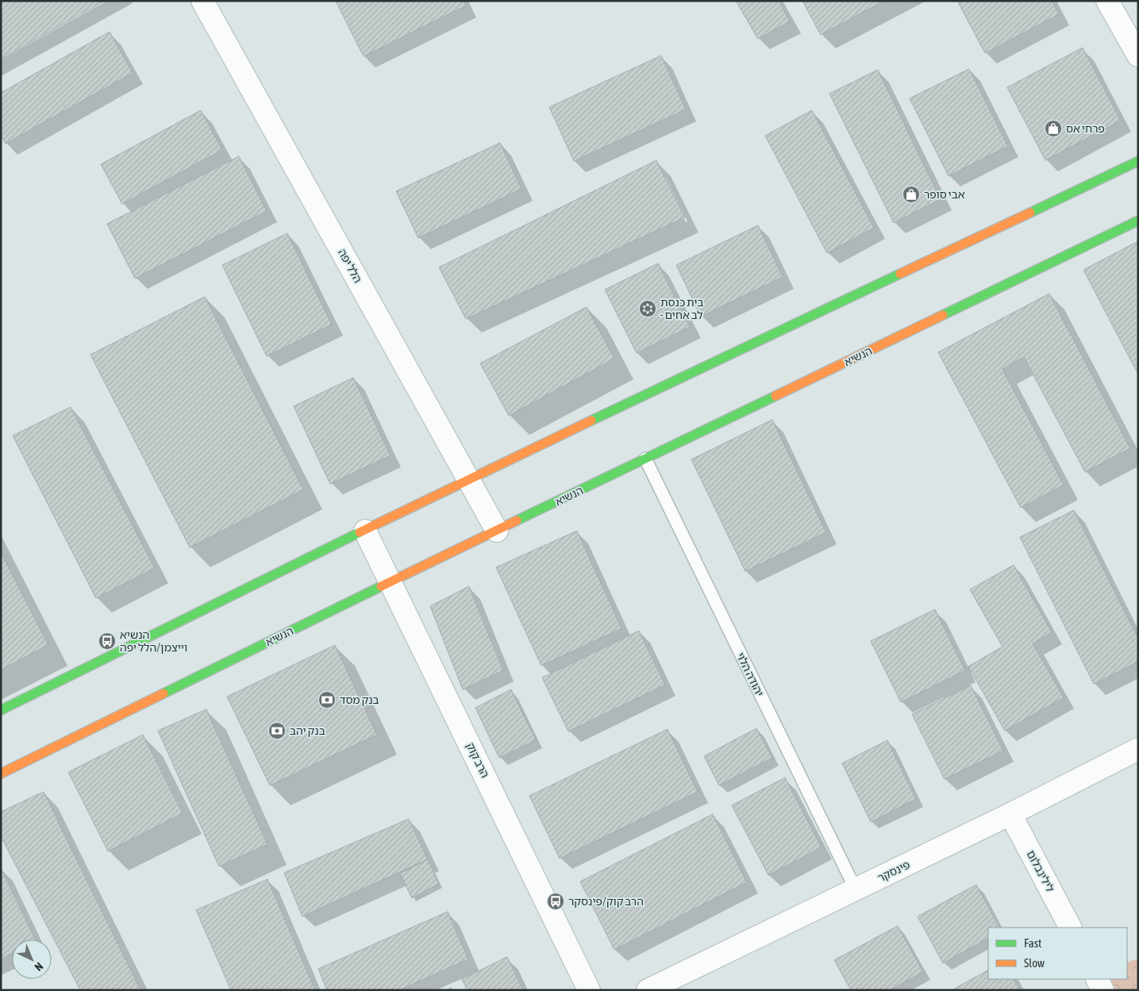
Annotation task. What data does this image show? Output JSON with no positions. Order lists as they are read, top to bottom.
{
  "streets": {
    "main road": ["הנשיא"],
    "street": [
      "הלל יפה",
      "הרב קוק",
      "פינסקר",
      "לילינבלום"
    ],
    "lane": ["יהודה הלוי"]
  },
  "crossings": [
    ["הלל יפה", "הנשיא"],
    ["הנשיא", "יהודה הלוי"],
    ["הנשיא", "הרב קוק"],
    ["יהודה הלוי", "פינסקר"],
    ["פינסקר", "לילינבלום"]
  ],
  "places": {
    "shop": ["פרחי אס", "אבי סופר"],
    "synagogue": ["בית כנסת - לב אחים"],
    "bus stop": ["הנשיא וייצמן/הלל יפה", "הרב קוק/פינסקר"],
    "bank": ["בנק מסד", "בנק יהב"]
  },
  "legend": ["Fast", "Slow"],
  "north": "bottom right"
}
